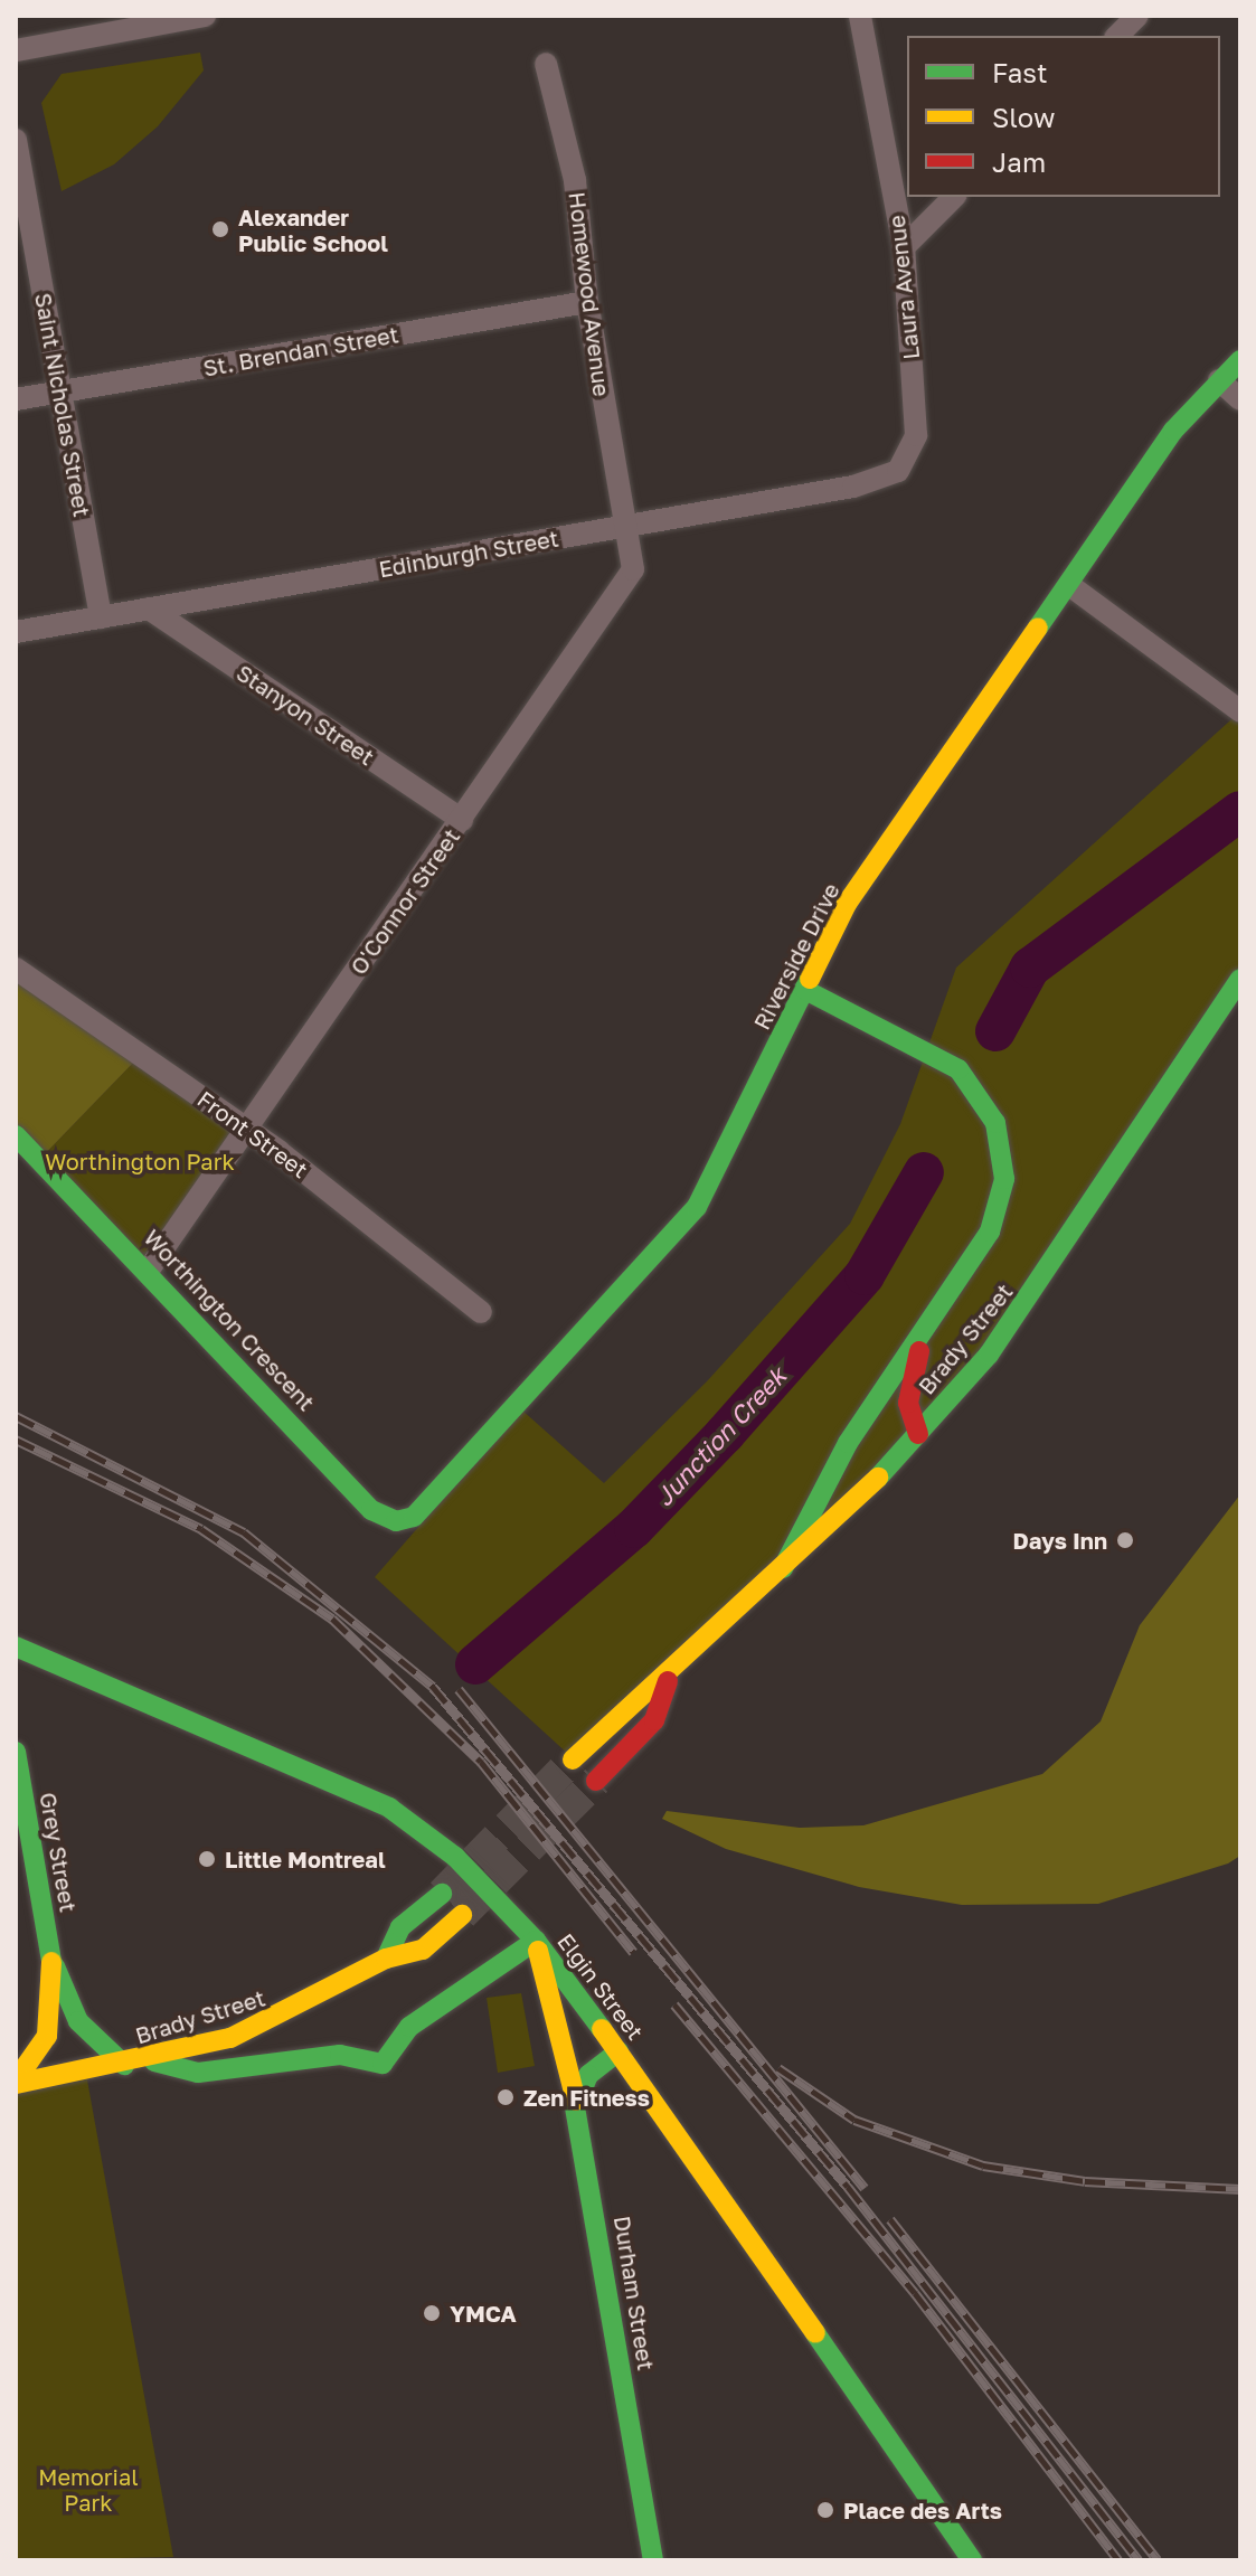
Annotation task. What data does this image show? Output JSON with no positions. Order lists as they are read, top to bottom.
{
  "streets": {
    "main road": [
      "Riverside Drive",
      "Worthington Crescent",
      "Brady Street",
      "Grey Street",
      "Elgin Street",
      "Durham Street"
    ],
    "street": [
      "Laura Avenue",
      "Homewood Avenue",
      "St. Brendan Street",
      "Saint Nicholas Street",
      "Edinburgh Street",
      "Stanyon Street",
      "O'Connor Street",
      "Front Street"
    ]
  },
  "crossings": [
    ["Laura Avenue", "Edinburgh Street"],
    ["Homewood Avenue", "St. Brendan Street"],
    ["Homewood Avenue", "Edinburgh Street"],
    ["Homewood Avenue", "O'Connor Street"],
    ["St. Brendan Street", "Saint Nicholas Street"],
    ["Saint Nicholas Street", "Edinburgh Street"],
    ["Edinburgh Street", "Stanyon Street"],
    ["Edinburgh Street", "O'Connor Street"],
    ["Stanyon Street", "O'Connor Street"],
    ["O'Connor Street", "Front Street"],
    ["O'Connor Street", "Worthington Crescent"],
    ["Riverside Drive", "Worthington Crescent"],
    ["Elgin Street", "Durham Street"]
  ],
  "water": ["Junction Creek"],
  "parks": ["Worthington Park", "Memorial Park"],
  "places": [
    "Alexander Public School",
    "Days Inn",
    "Little Montreal",
    "Zen Fitness",
    "YMCA",
    "Place des Arts"
  ],
  "legend": ["Fast", "Slow", "Jam"]
}
